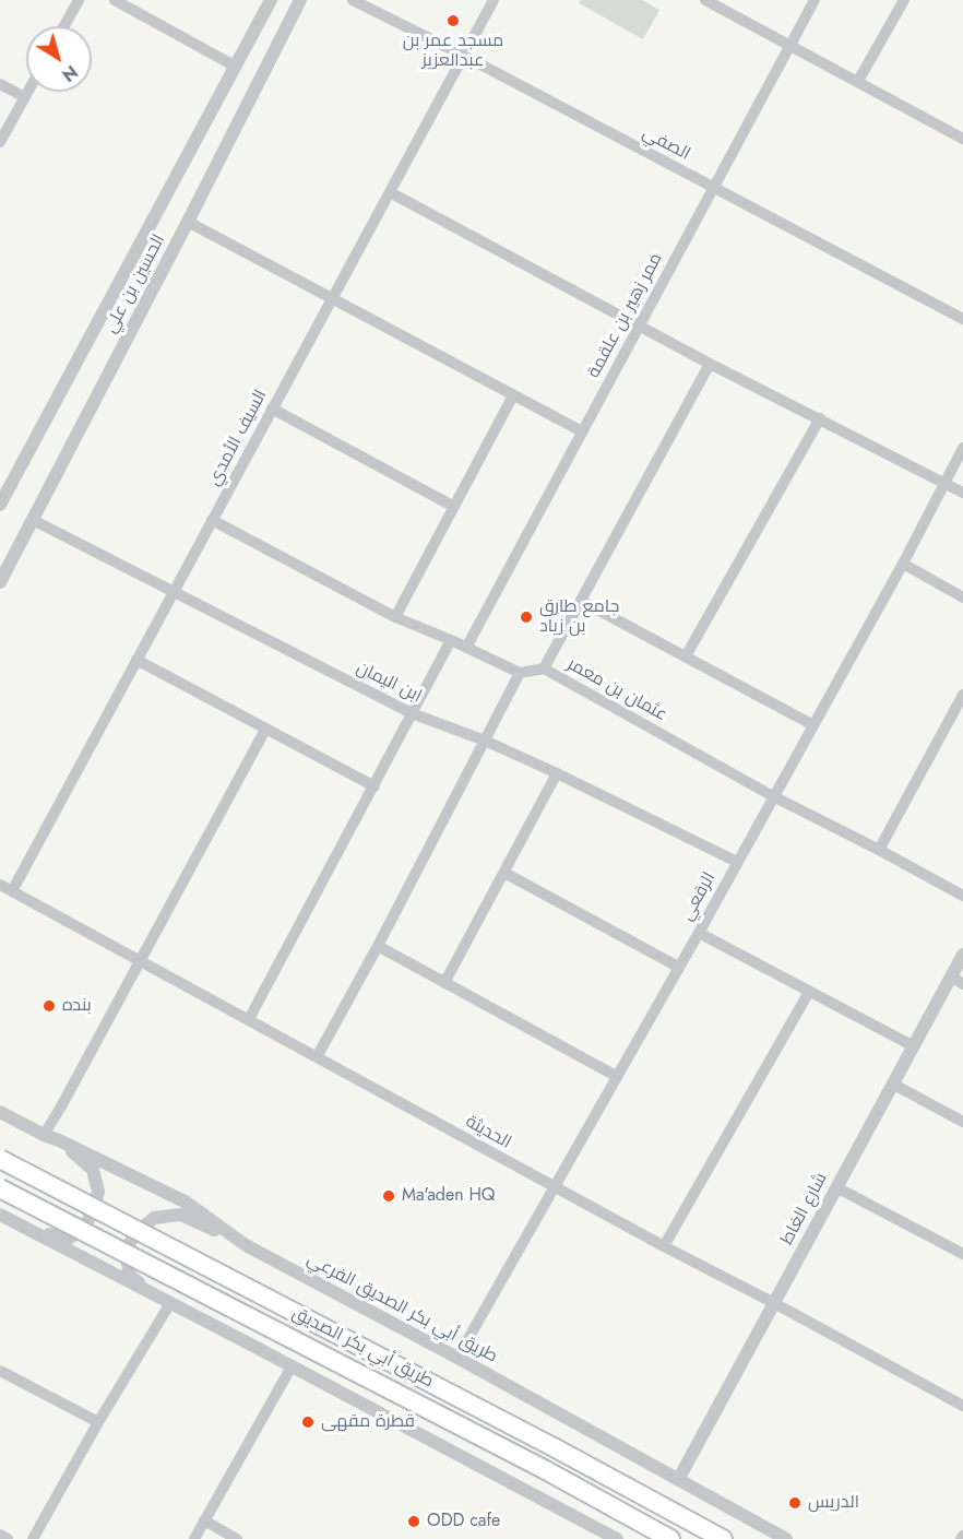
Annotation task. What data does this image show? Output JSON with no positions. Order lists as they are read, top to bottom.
{
  "streets": {
    "main road": ["طريق أبي بكر الصديق"],
    "street": [
      "الصفي",
      "الحسين بن علي",
      "ممر زهير بن علقمة",
      "السيف الأمدي",
      "ابن اليمان",
      "عثمان بن معمر",
      "الرقعي",
      "الحديثة",
      "شارع الغاط",
      "طريق أبي بكر الصديق الفرعي"
    ]
  },
  "crossings": [
    ["الصفي", "ممر زهير بن علقمة"],
    ["الصفي", "السيف الأمدي"],
    ["الحسين بن علي", "ابن اليمان"],
    ["السيف الأمدي", "ابن اليمان"],
    ["السيف الأمدي", "الحديثة"],
    ["ابن اليمان", "الرقعي"],
    ["عثمان بن معمر", "الرقعي"],
    ["الرقعي", "الحديثة"],
    ["الرقعي", "طريق أبي بكر الصديق الفرعي"],
    ["الحديثة", "شارع الغاط"],
    ["شارع الغاط", "طريق أبي بكر الصديق الفرعي"]
  ],
  "places": [
    "مسجد عمر بن عبدالعزيز",
    "جامع طارق بن زياد",
    "بنده",
    "Ma'aden HQ",
    "قطرة مقهى",
    "الدريس",
    "ODD cafe"
  ],
  "north": "bottom right"
}
